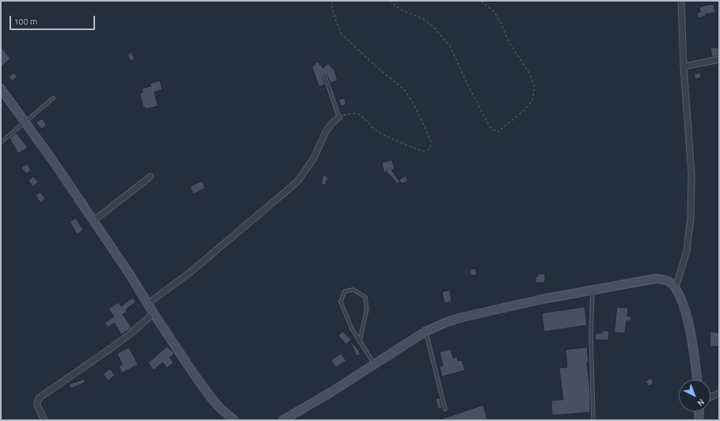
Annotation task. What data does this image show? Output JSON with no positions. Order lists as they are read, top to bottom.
{
  "scale_bar": "100 m",
  "north": "bottom right"
}
